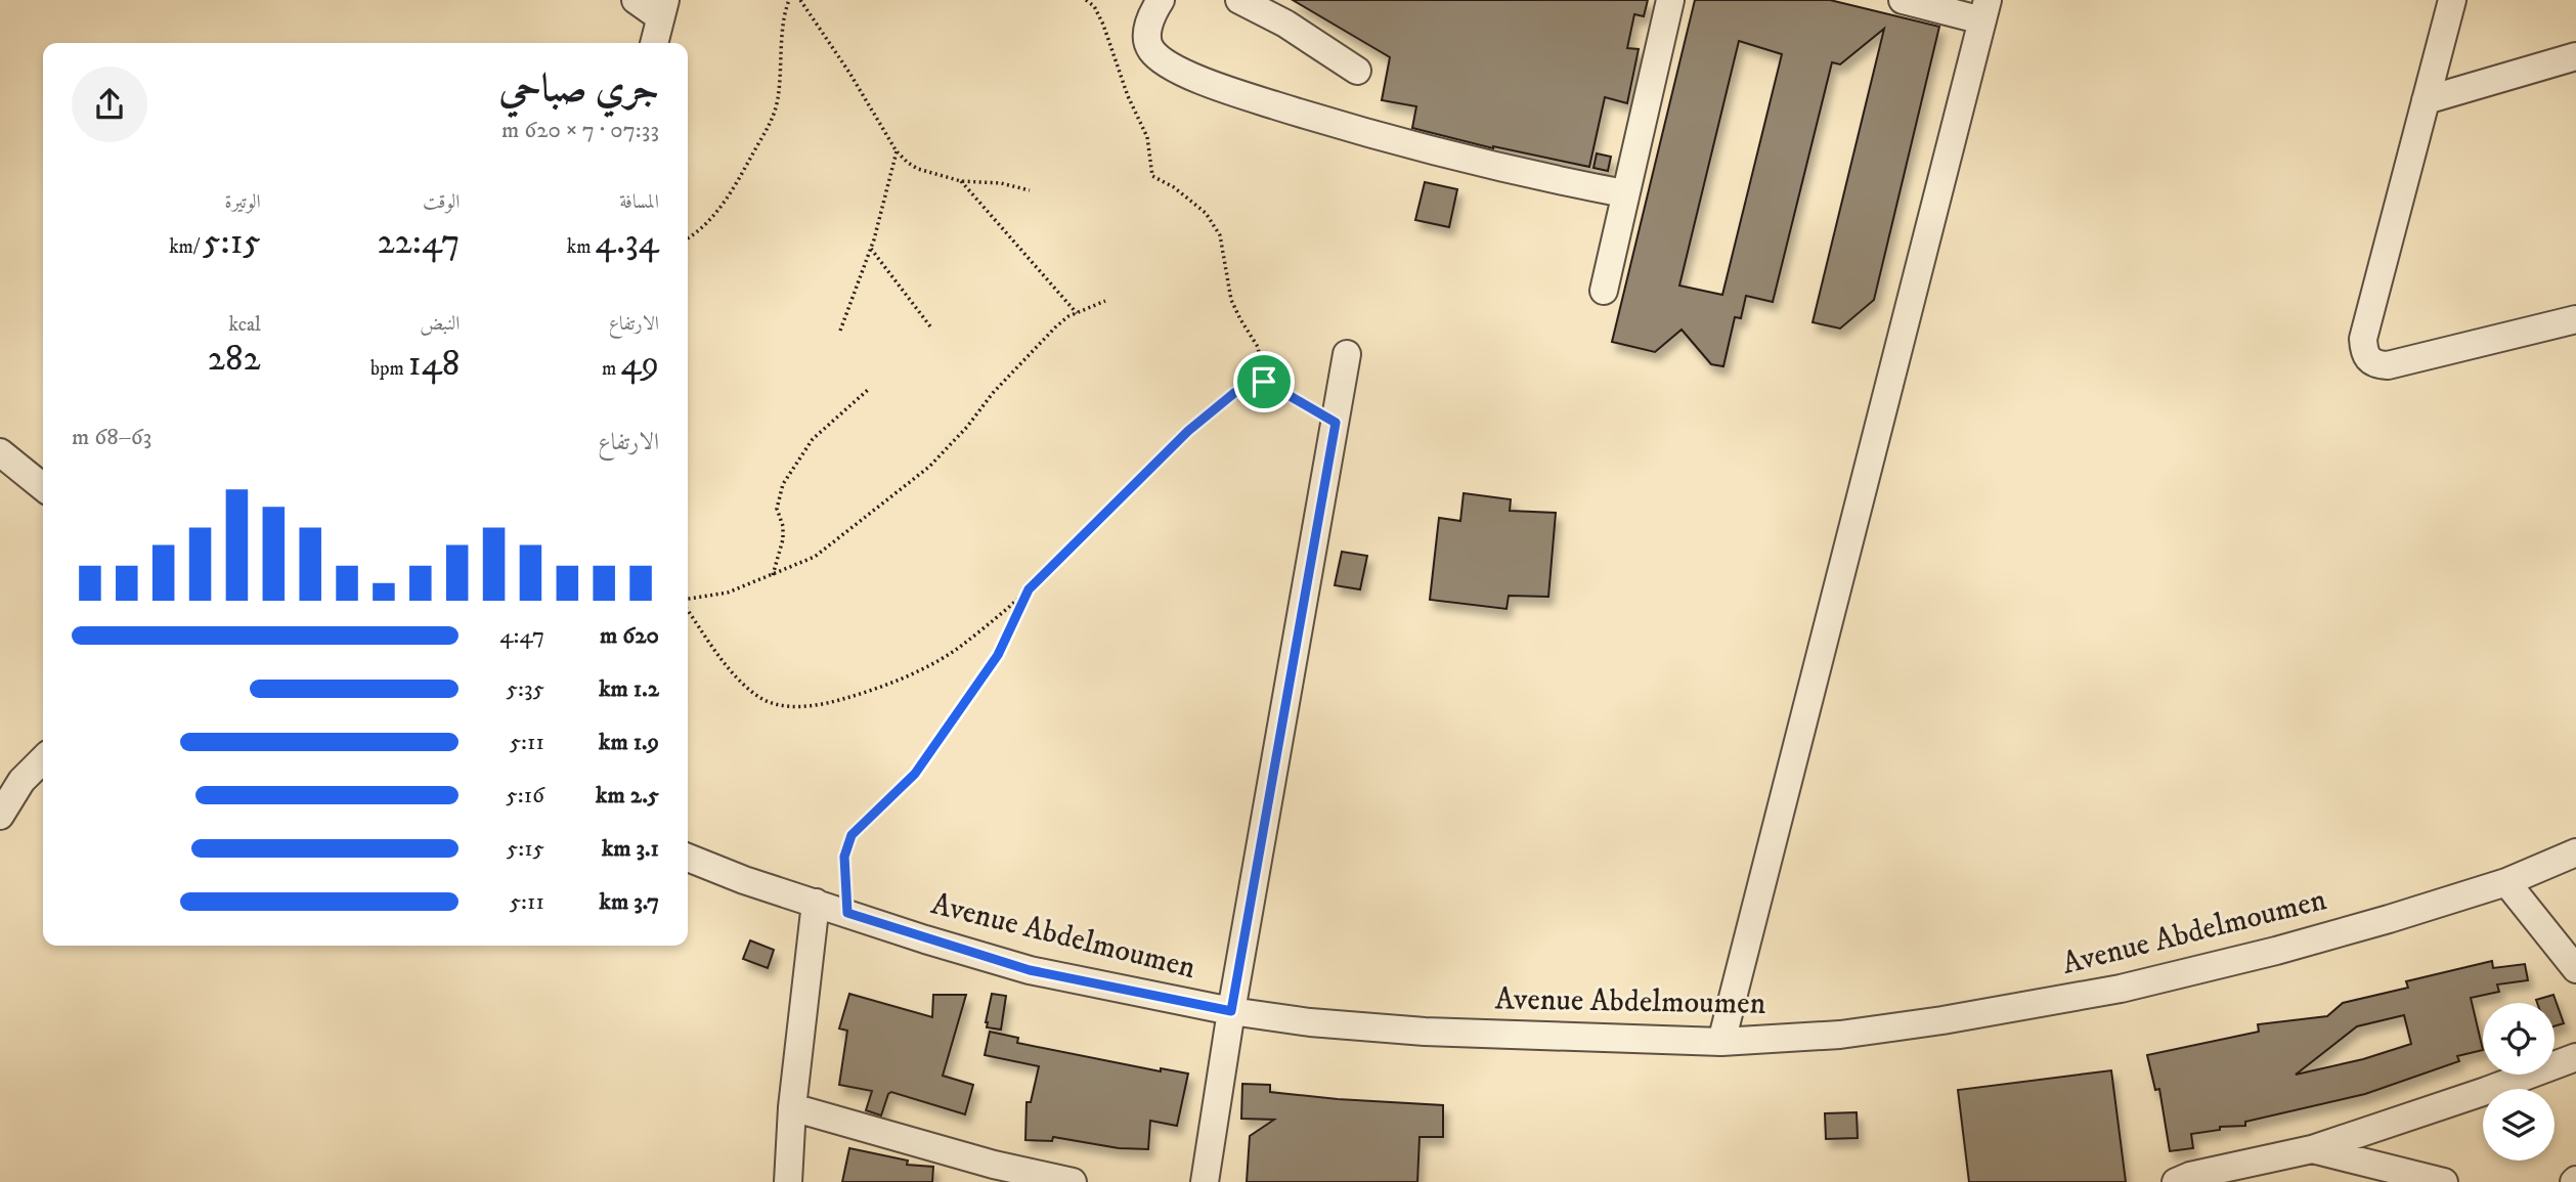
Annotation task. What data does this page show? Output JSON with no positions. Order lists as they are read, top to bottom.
{
  "streets": {
    "street": ["Avenue Abdelmoumen"]
  },
  "page": {
    "heading": ["جري صباحي", "07:33 · 7 × 620 m"],
    "stats": [
      ["المسافة", "4.34 km"],
      ["الوقت", "22:47"],
      ["الوتيرة", "5:15 /km"],
      ["الارتفاع", "49 m"],
      ["النبض", "148 bpm"],
      ["kcal", "282"]
    ],
    "chart": ["الارتفاع", "63–68 m"],
    "list": [
      {
        "name": "620 m",
        "note": "4:47"
      },
      {
        "name": "1.2 km",
        "note": "5:35"
      },
      {
        "name": "1.9 km",
        "note": "5:11"
      },
      {
        "name": "2.5 km",
        "note": "5:16"
      },
      {
        "name": "3.1 km",
        "note": "5:15"
      },
      {
        "name": "3.7 km",
        "note": "5:11"
      }
    ]
  }
}
